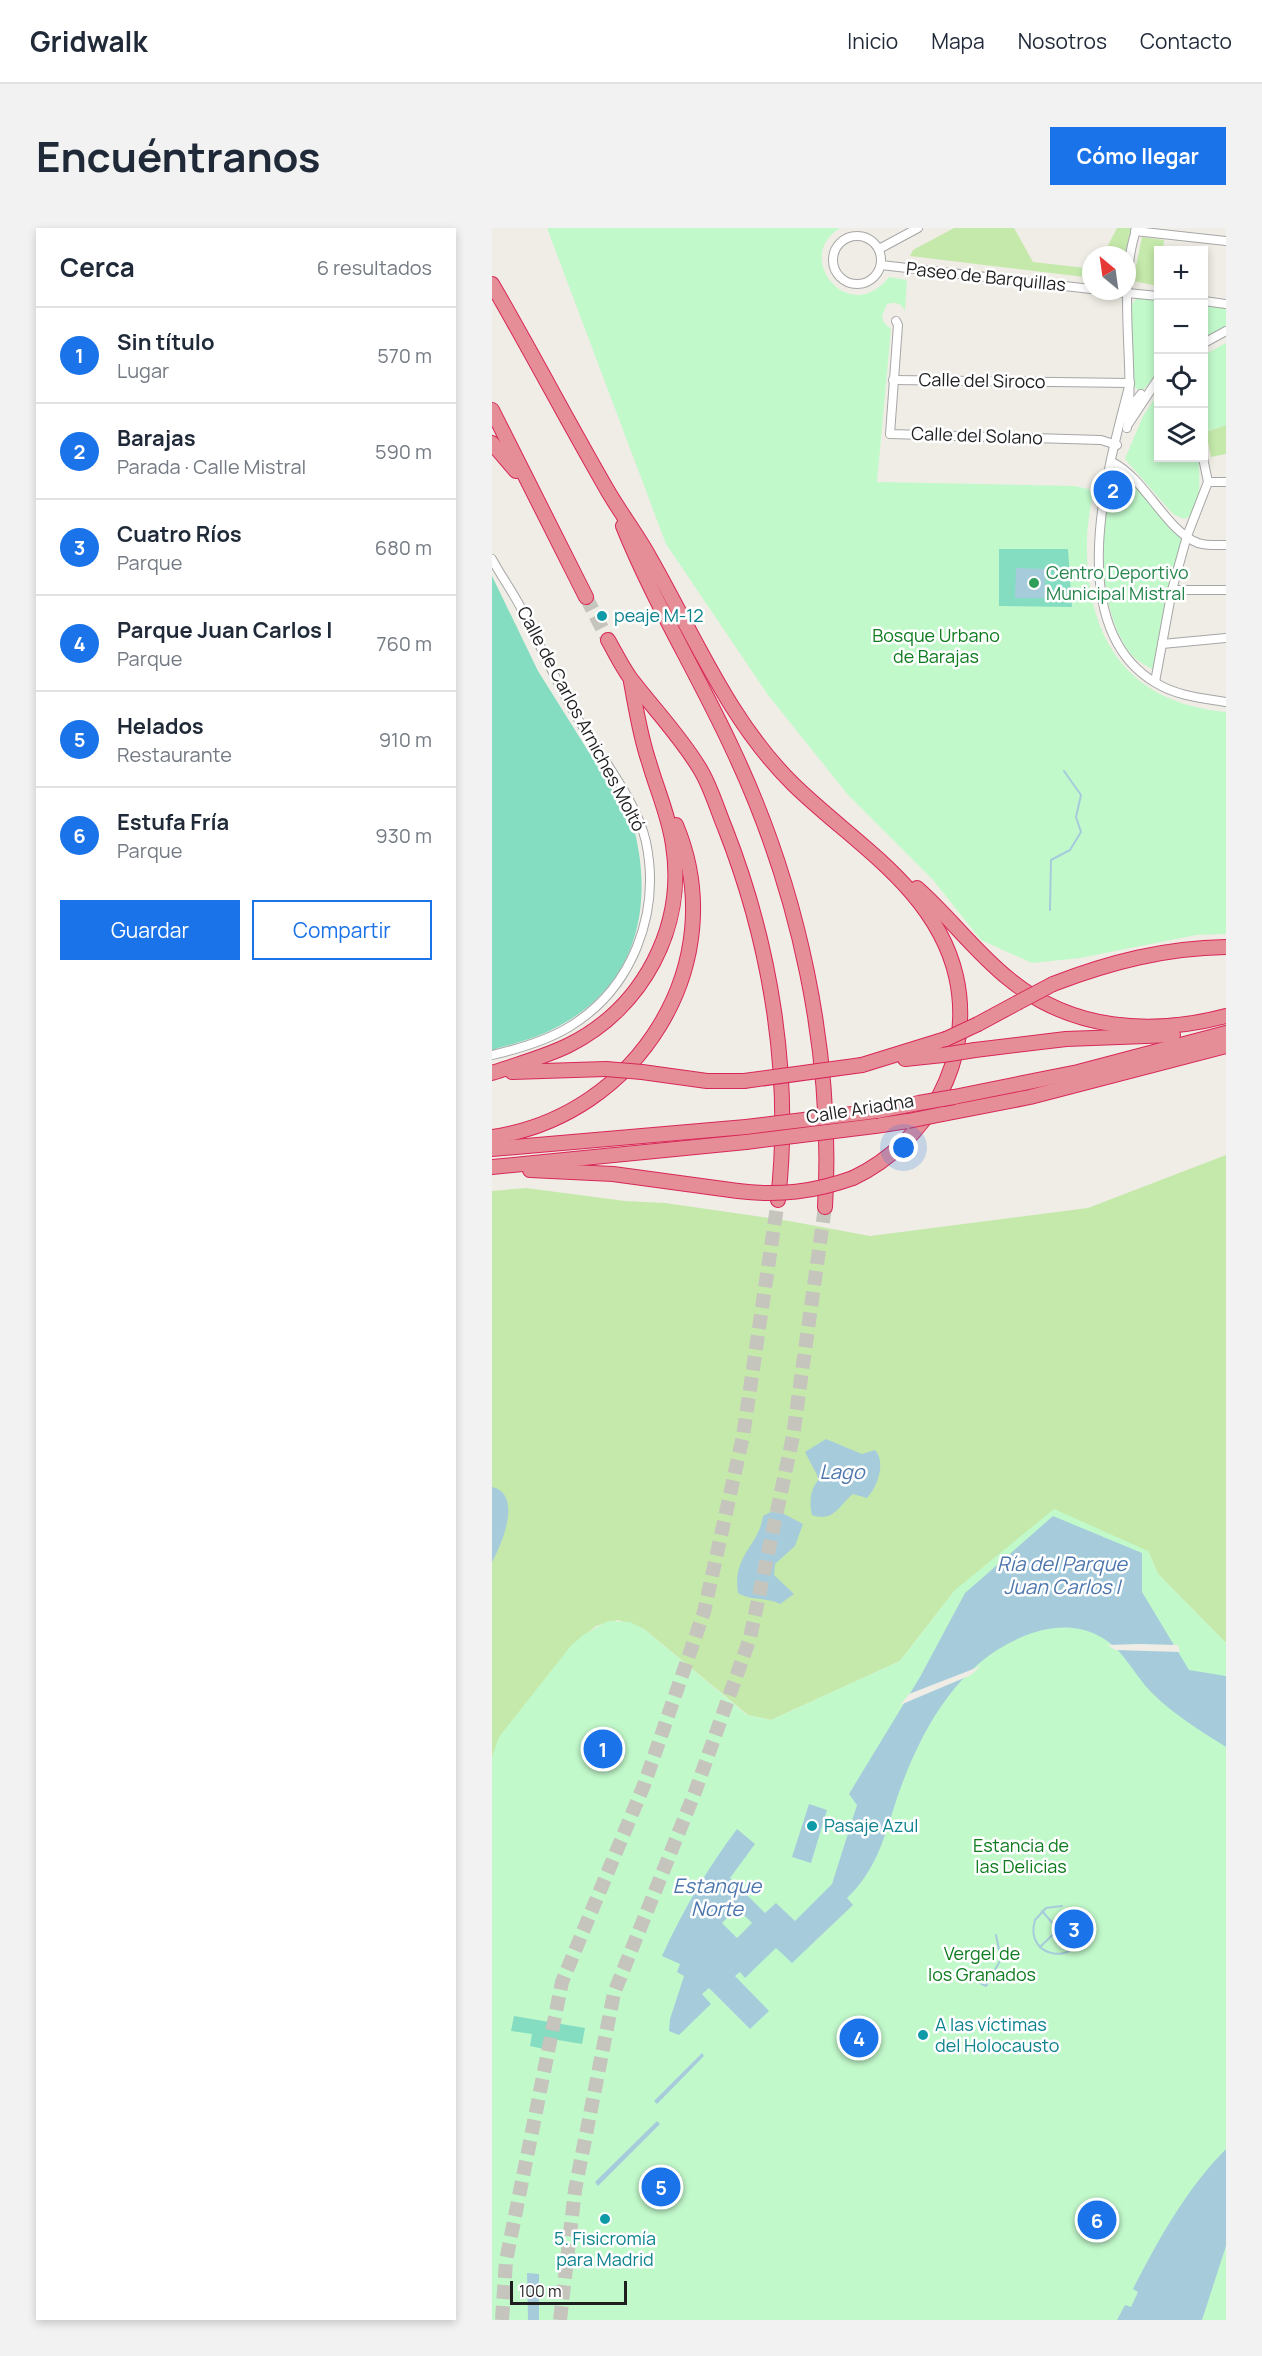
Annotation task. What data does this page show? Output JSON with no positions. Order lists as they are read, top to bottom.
{
  "streets": {
    "highway": ["Calle Ariadna"],
    "street": [
      "Paseo de Barquillas",
      "Calle del Siroco",
      "Calle del Solano",
      "Calle de Carlos Arniches Moltó"
    ]
  },
  "crossings": [
    ["Calle del Siroco", "Calle del Solano"]
  ],
  "water": ["Lago", "Ría del Parque Juan Carlos I", "Estanque Norte"],
  "parks": ["Bosque Urbano de Barajas", "Estancia de las Delicias", "Vergel de los Granados"],
  "places": [
    "Centro Deportivo Municipal Mistral",
    "peaje M-12",
    "Pasaje Azul",
    "A las víctimas del Holocausto",
    "5. Fisicromía para Madrid"
  ],
  "scale_bar": "100 m",
  "north": "top left",
  "page": {
    "header": "Gridwalk",
    "nav": [
      "Inicio",
      "Mapa",
      "Nosotros",
      "Contacto"
    ],
    "title": "Encuéntranos",
    "buttons": [
      "Cómo llegar",
      ["Guardar", "Compartir"]
    ],
    "heading": ["Cerca", "6 resultados"],
    "map_buttons": ["+", "−"],
    "list": [
      {
        "mark": "1",
        "name": "Sin título",
        "note": "Lugar",
        "value": "570 m"
      },
      {
        "mark": "2",
        "name": "Barajas",
        "note": "Parada · Calle Mistral",
        "value": "590 m"
      },
      {
        "mark": "3",
        "name": "Cuatro Ríos",
        "note": "Parque",
        "value": "680 m"
      },
      {
        "mark": "4",
        "name": "Parque Juan Carlos I",
        "note": "Parque",
        "value": "760 m"
      },
      {
        "mark": "5",
        "name": "Helados",
        "note": "Restaurante",
        "value": "910 m"
      },
      {
        "mark": "6",
        "name": "Estufa Fría",
        "note": "Parque",
        "value": "930 m"
      }
    ],
    "pins": [
      "2",
      "1",
      "3",
      "4",
      "5",
      "6"
    ],
    "scale": "100 m"
  }
}
